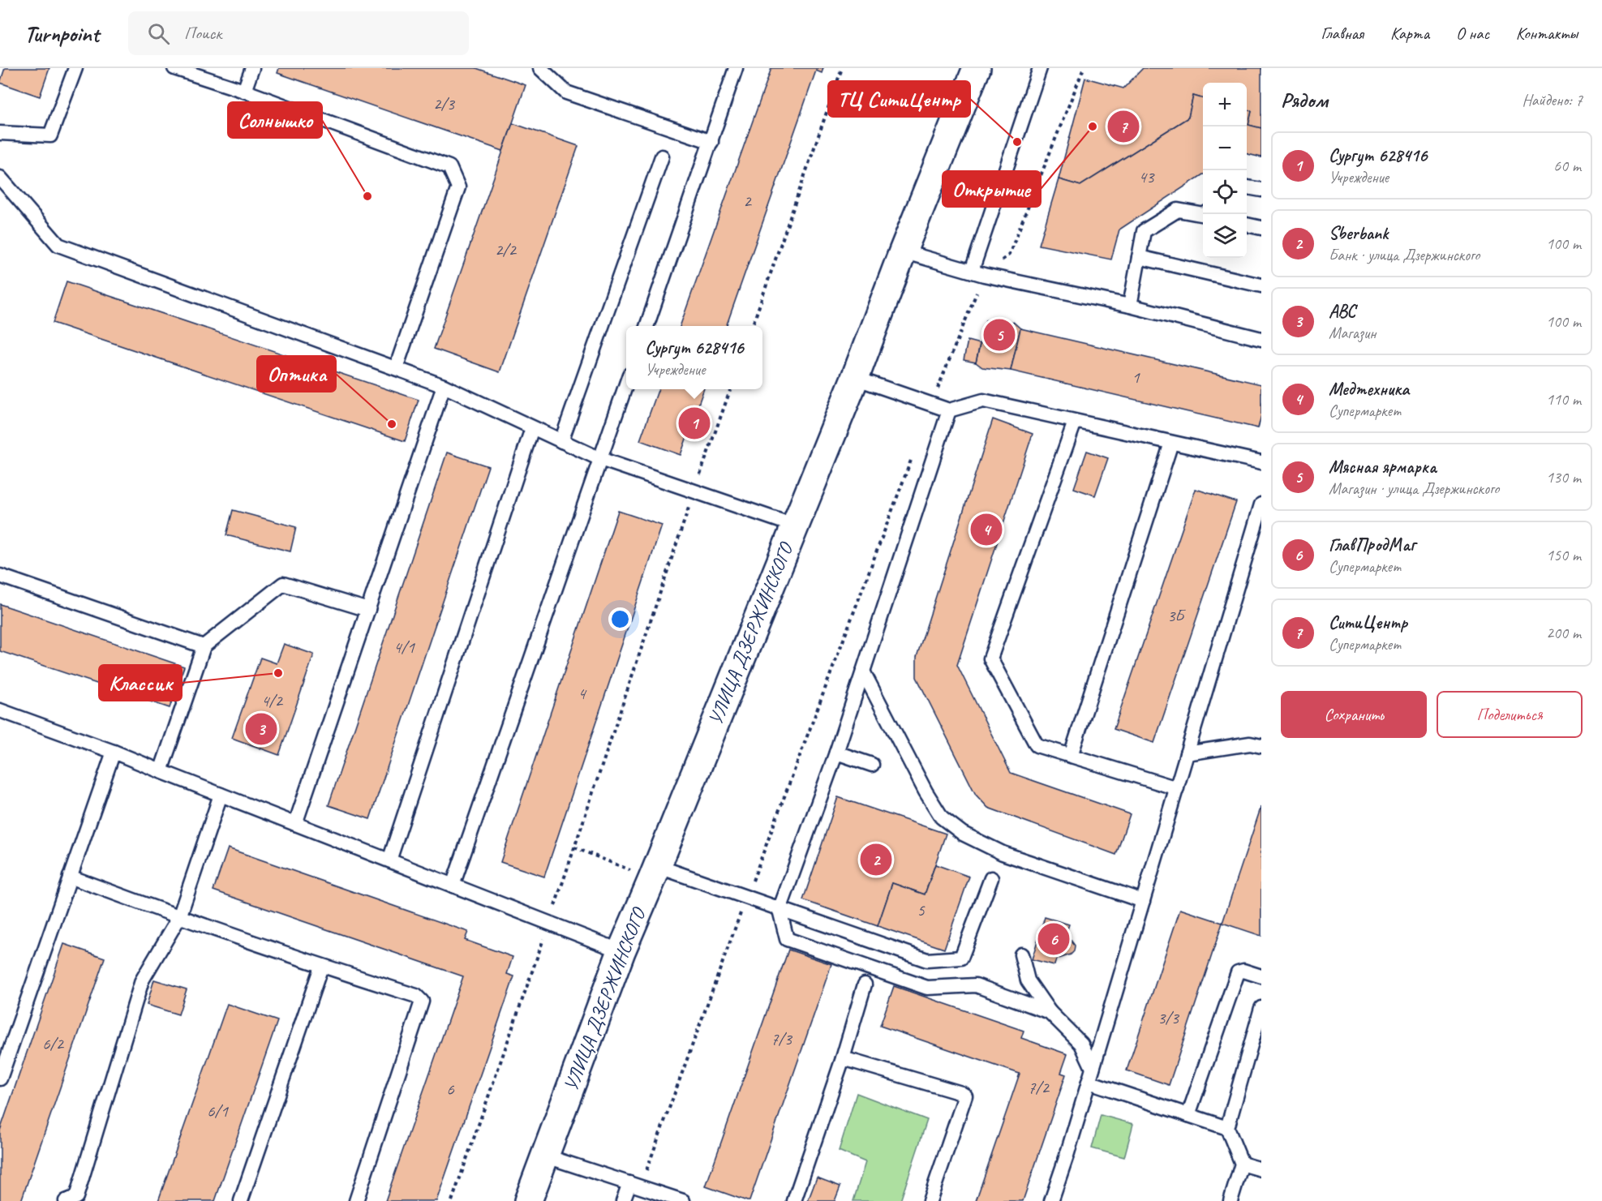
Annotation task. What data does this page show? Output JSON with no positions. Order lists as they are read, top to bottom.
{
  "streets": {
    "main road": ["УЛИЦА ДЗЕРЖИНСКОГО"]
  },
  "places": [
    "Открытие",
    "ТЦ СитиЦентр",
    "Солнышко",
    "Оптика",
    "Классик"
  ],
  "house_numbers": [
    "2/3",
    "43",
    "2",
    "2/2",
    "1",
    "3Б",
    "4/1",
    "4",
    "4/2",
    "5",
    "3/3",
    "7/3",
    "6/2",
    "7/2",
    "6",
    "6/1"
  ],
  "page": {
    "header": "Turnpoint",
    "search": "Поиск",
    "nav": [
      "Главная",
      "Карта",
      "О нас",
      "Контакты"
    ],
    "heading": ["Рядом", "Найдено: 7"],
    "map_buttons": ["+", "−"],
    "pins": [
      "7",
      "5",
      "1",
      "4",
      "3",
      "2",
      "6"
    ],
    "list": [
      {
        "mark": "1",
        "name": "Сургут 628416",
        "note": "Учреждение",
        "value": "60 m"
      },
      {
        "mark": "2",
        "name": "Sberbank",
        "note": "Банк · улица Дзержинского",
        "value": "100 m"
      },
      {
        "mark": "3",
        "name": "ABC",
        "note": "Магазин",
        "value": "100 m"
      },
      {
        "mark": "4",
        "name": "Медтехника",
        "note": "Супермаркет",
        "value": "110 m"
      },
      {
        "mark": "5",
        "name": "Мясная ярмарка",
        "note": "Магазин · улица Дзержинского",
        "value": "130 m"
      },
      {
        "mark": "6",
        "name": "ГлавПродМаг",
        "note": "Супермаркет",
        "value": "150 m"
      },
      {
        "mark": "7",
        "name": "СитиЦентр",
        "note": "Супермаркет",
        "value": "200 m"
      }
    ],
    "popup": ["Сургут 628416", "Учреждение"],
    "buttons": ["Сохранить", "Поделиться"]
  }
}
